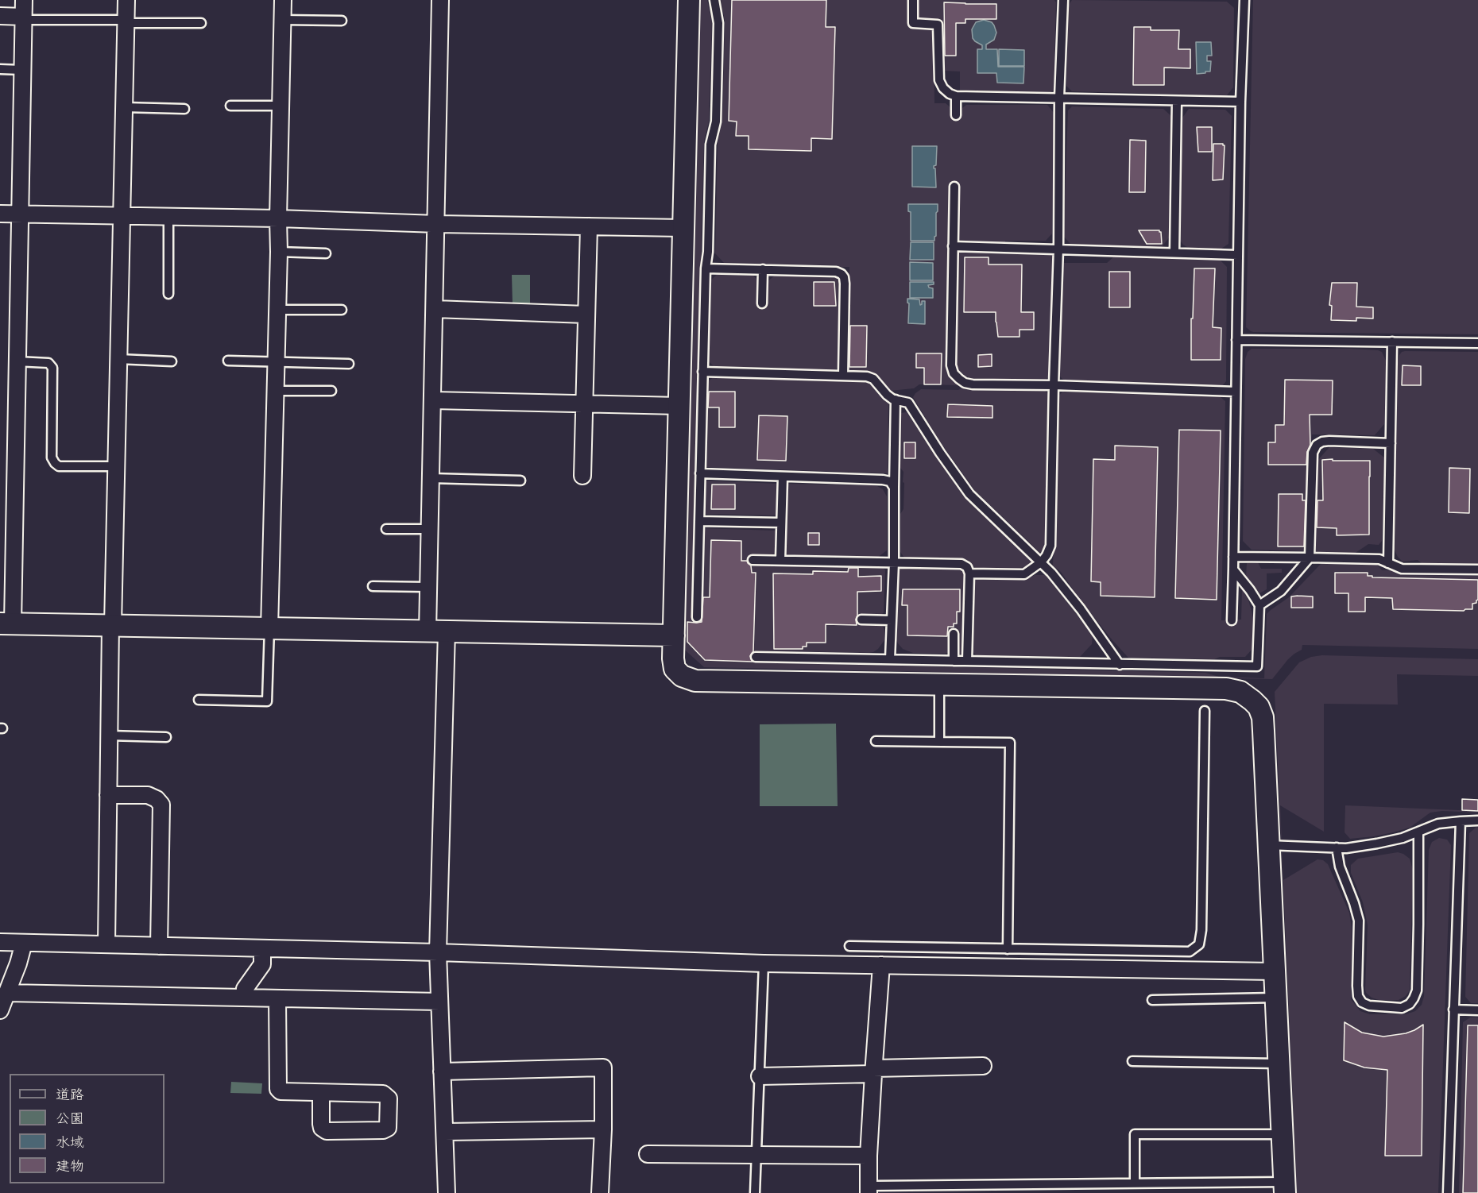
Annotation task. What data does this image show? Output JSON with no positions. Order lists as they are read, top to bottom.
{
  "legend": [
    "道路",
    "公園",
    "水域",
    "建物"
  ]
}
